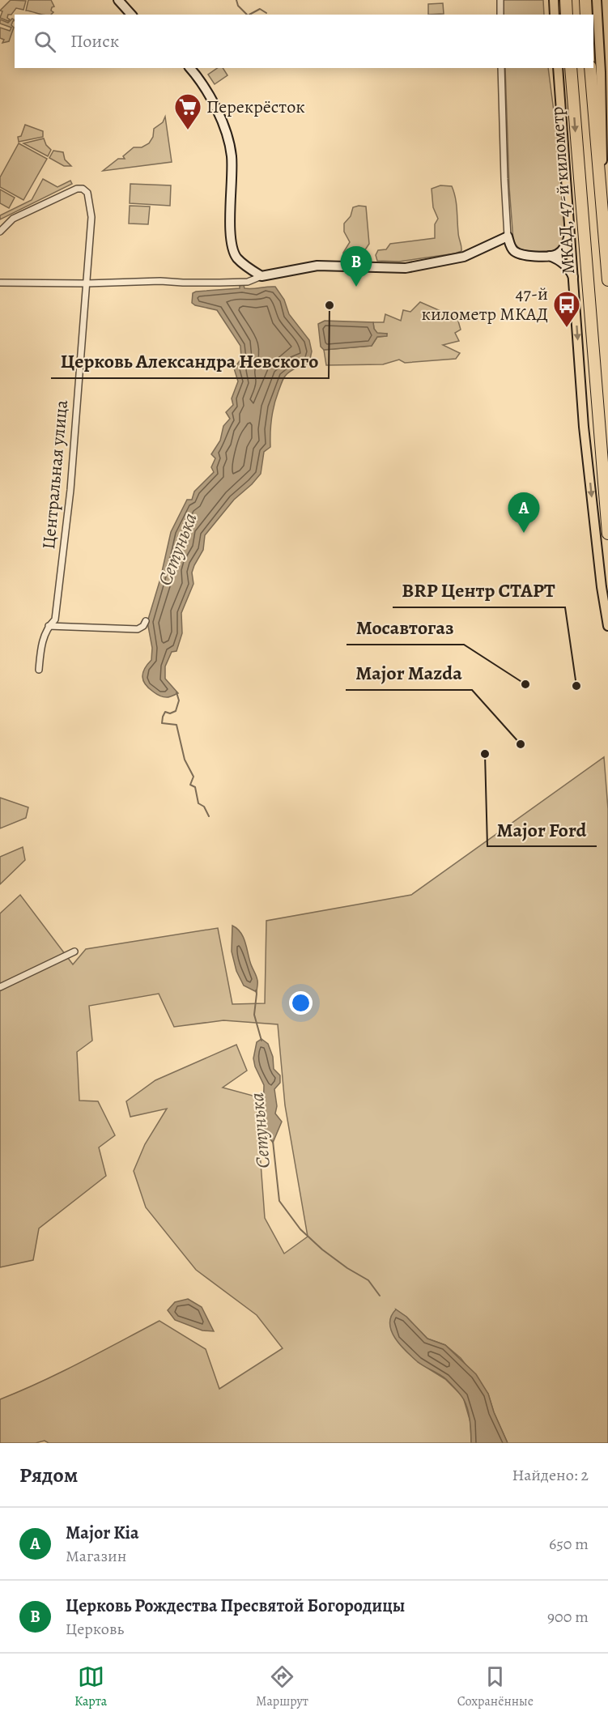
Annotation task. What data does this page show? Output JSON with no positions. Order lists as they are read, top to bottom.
{
  "streets": {
    "highway": ["МКАД, 47-й километр"],
    "street": ["Центральная улица"]
  },
  "water": ["Сетунька"],
  "places": {
    "supermarket": ["Перекрёсток"],
    "other": [
      "Церковь Александра Невского",
      "Мосавтогаз",
      "BRP Центр СТАРТ",
      "Major Mazda",
      "Major Ford"
    ],
    "bus stop": ["47-й километр МКАД"]
  },
  "page": {
    "search": "Поиск",
    "pins": ["B", "A"],
    "heading": ["Рядом", "Найдено: 2"],
    "list": [
      {
        "mark": "A",
        "name": "Major Kia",
        "note": "Магазин",
        "value": "650 m"
      },
      {
        "mark": "B",
        "name": "Церковь Рождества Пресвятой Богородицы",
        "note": "Церковь",
        "value": "900 m"
      }
    ],
    "nav": ["Карта", "Маршрут", "Сохранённые"]
  }
}
